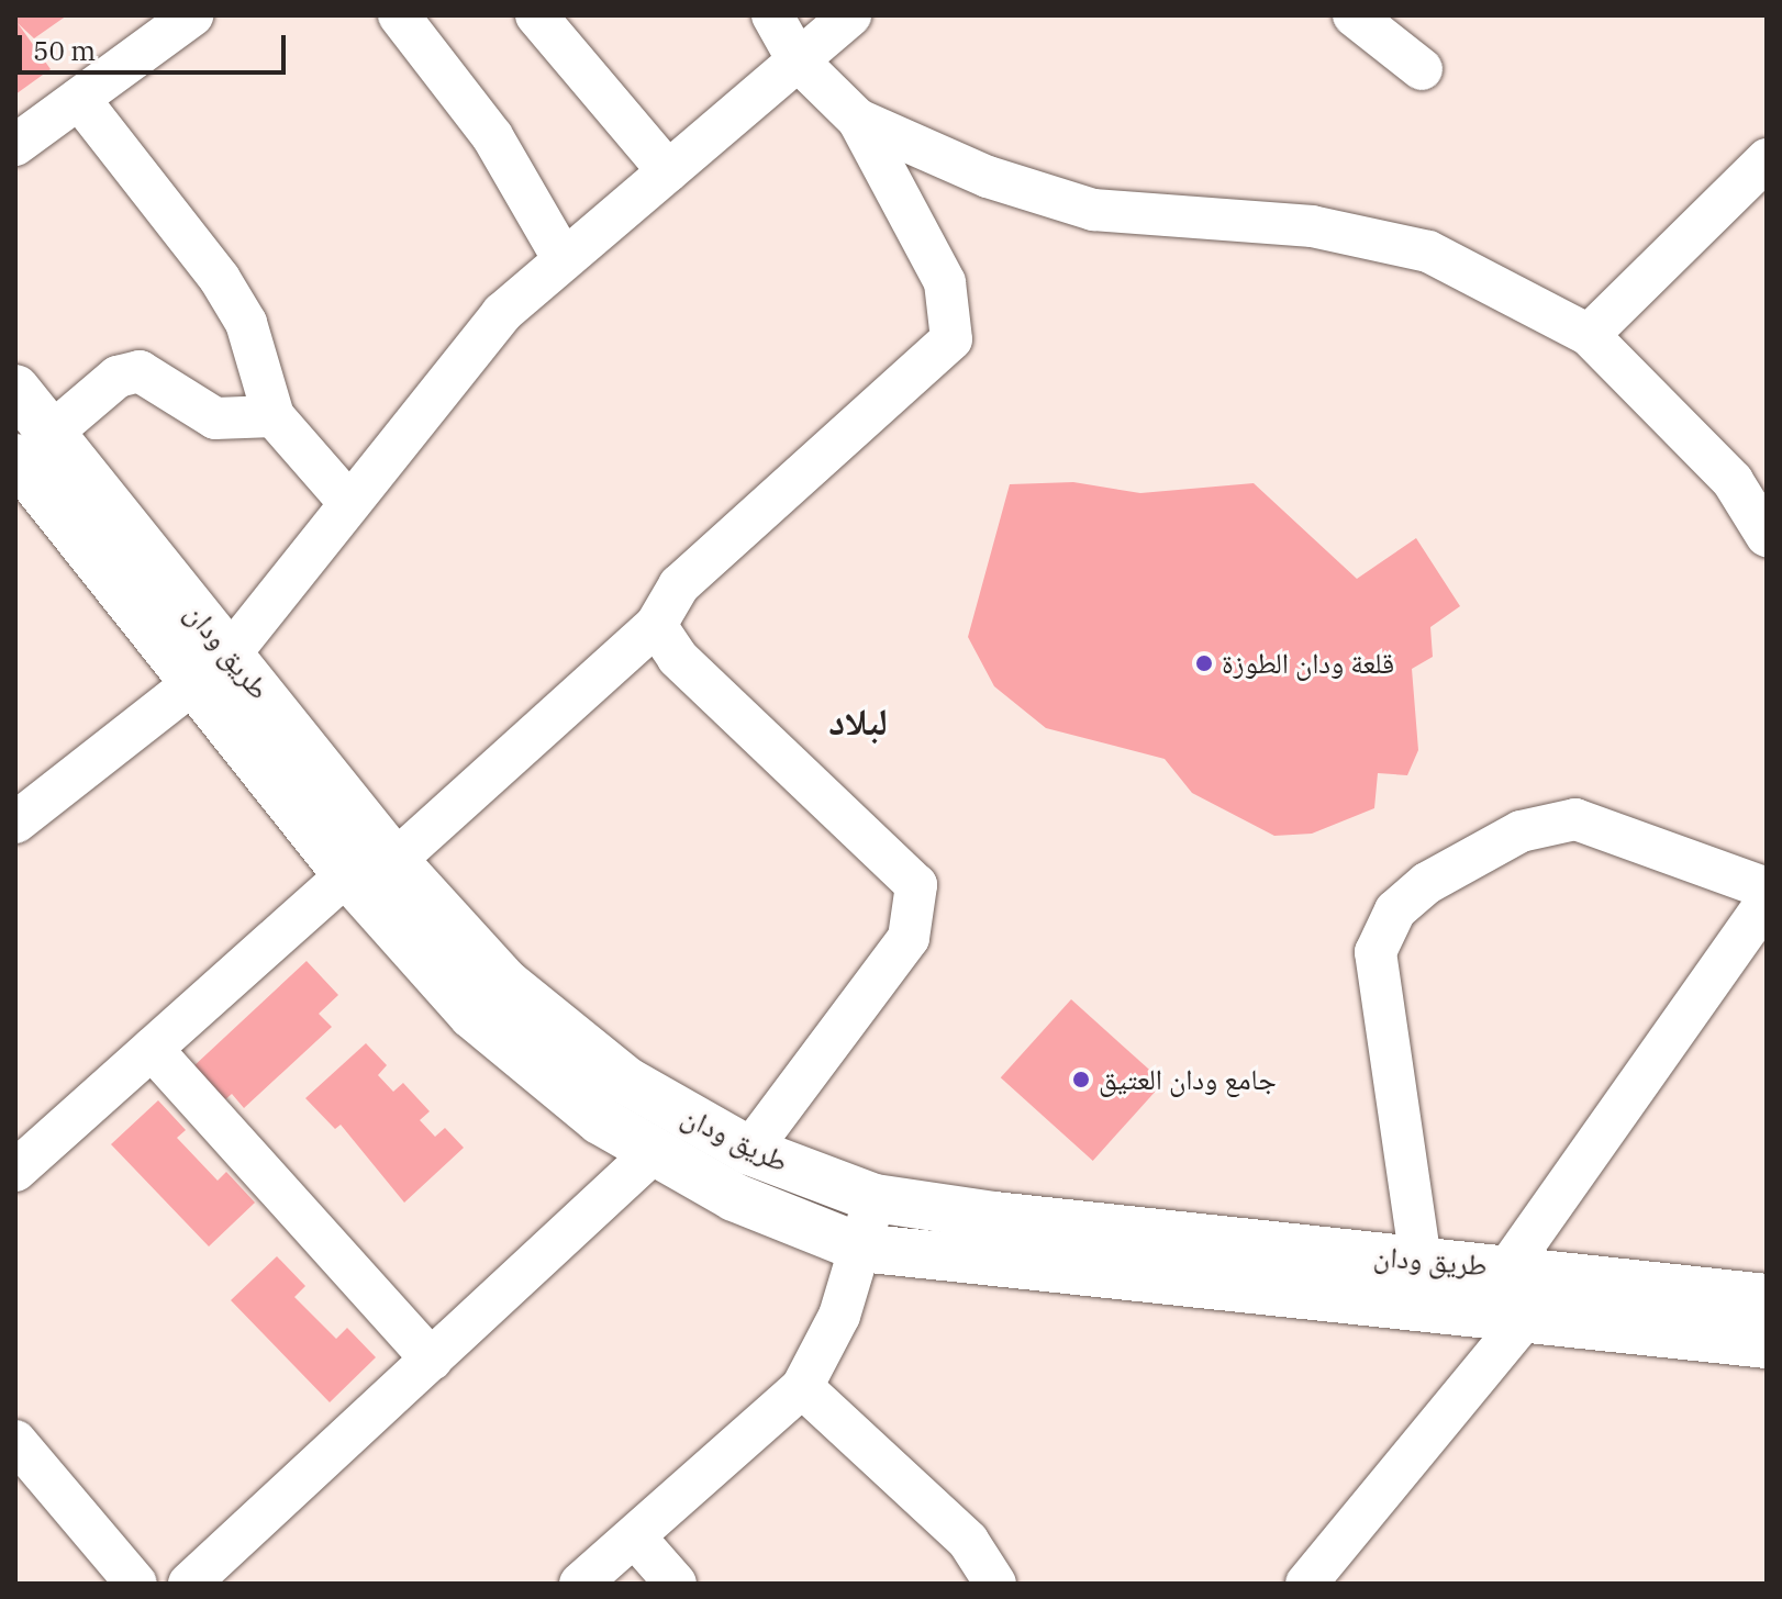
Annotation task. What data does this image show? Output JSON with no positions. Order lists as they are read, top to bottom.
{
  "streets": {
    "main road": ["طريق ودان"]
  },
  "districts": ["لبلاد"],
  "places": ["قلعة ودان الطوزة", "جامع ودان العتيق"],
  "scale_bar": "50 m"
}
